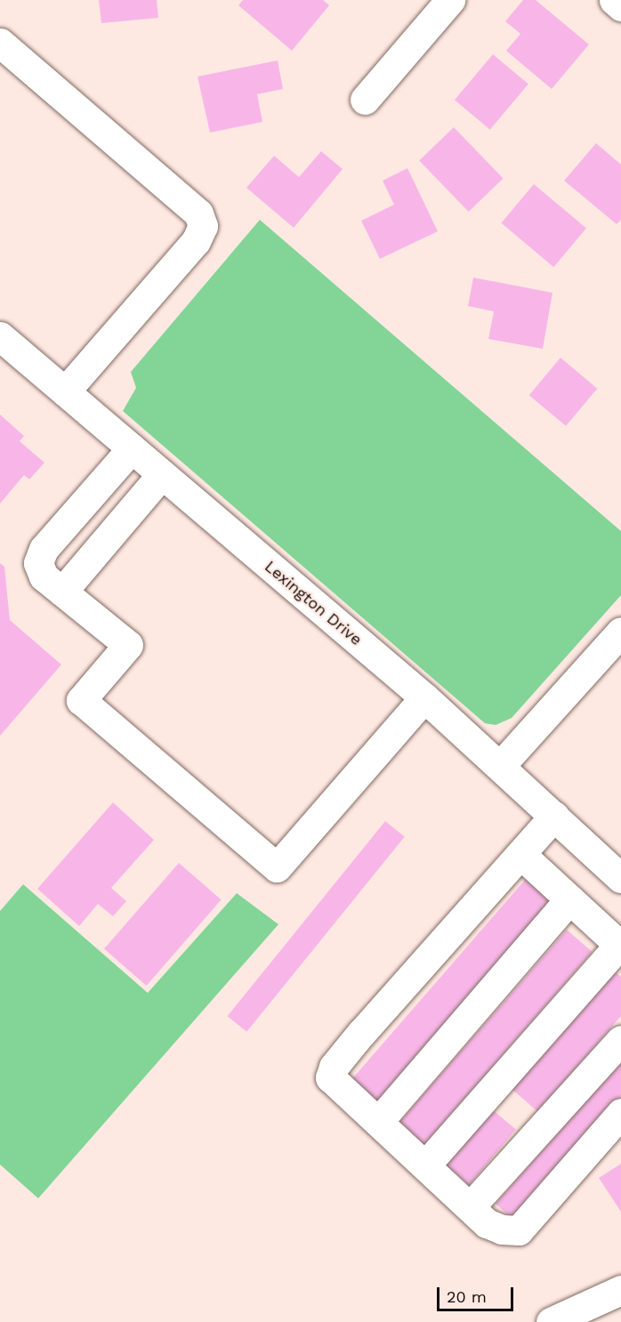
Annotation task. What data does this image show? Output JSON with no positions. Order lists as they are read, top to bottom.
{
  "streets": {
    "street": ["Lexington Drive"]
  },
  "scale_bar": "20 m"
}
